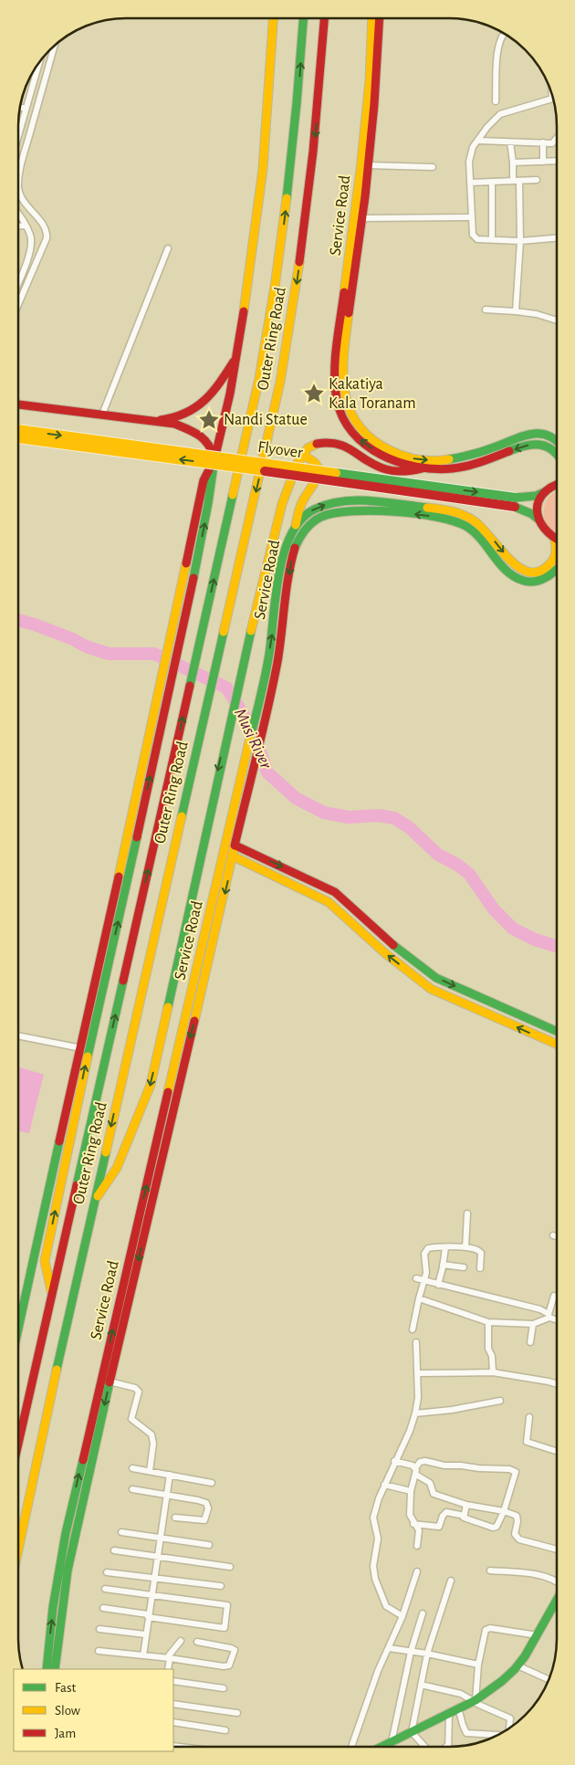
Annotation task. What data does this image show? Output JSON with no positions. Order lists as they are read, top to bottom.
{
  "streets": {
    "main road": ["Service Road", "Outer Ring Road", "Flyover"]
  },
  "water": ["Musi River"],
  "places": {
    "place": ["Kakatiya Kala Toranam", "Nandi Statue"]
  },
  "legend": ["Fast", "Slow", "Jam"]
}
